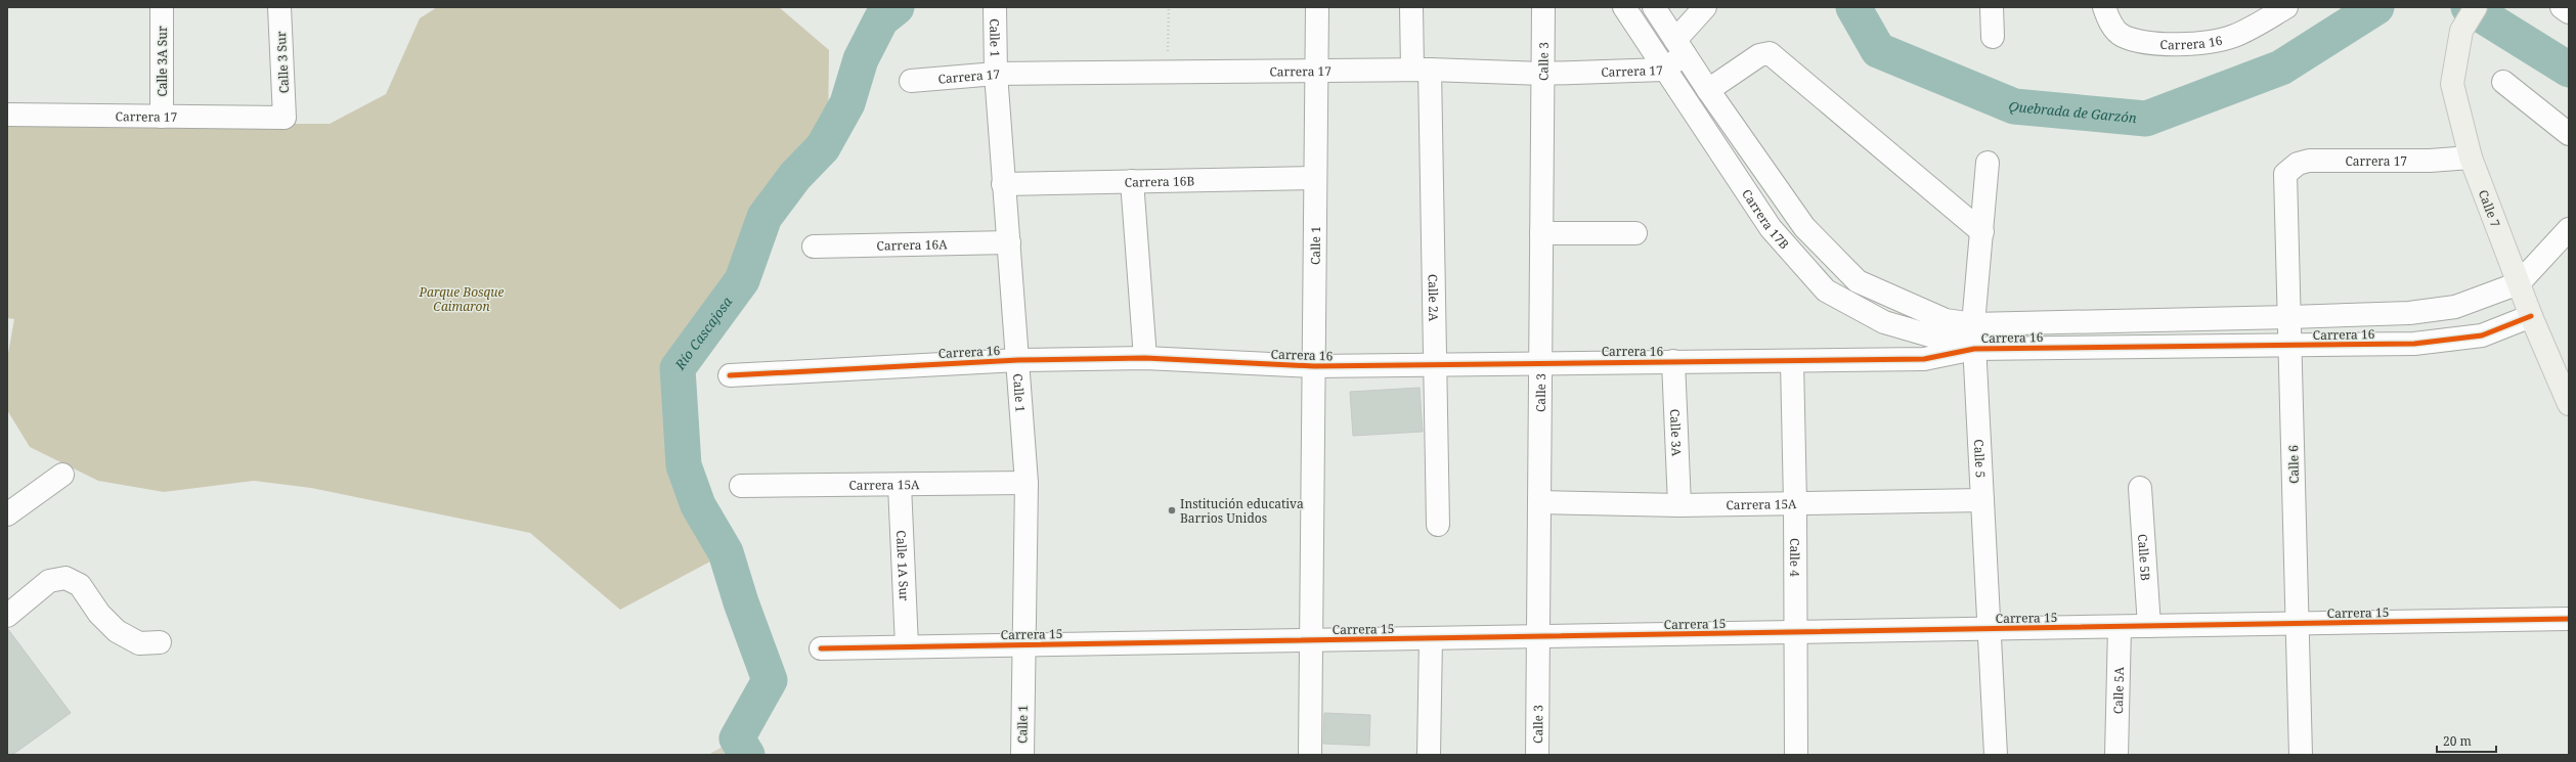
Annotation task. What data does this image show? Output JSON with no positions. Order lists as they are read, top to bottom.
{
  "streets": {
    "main road": ["Calle 7"],
    "street": [
      "Calle 1",
      "Carrera 16",
      "Calle 3A Sur",
      "Calle 3 Sur",
      "Calle 3",
      "Carrera 17",
      "Carrera 16B",
      "Carrera 17B",
      "Carrera 16A",
      "Calle 2A",
      "Calle 3A",
      "Calle 5",
      "Calle 6",
      "Carrera 15A",
      "Calle 5B",
      "Calle 4",
      "Calle 1A Sur",
      "Carrera 15",
      "Calle 5A"
    ]
  },
  "crossings": [
    ["Calle 1", "Carrera 16"],
    ["Calle 1", "Carrera 17"],
    ["Calle 1", "Carrera 16B"],
    ["Calle 1", "Carrera 16A"],
    ["Calle 1", "Carrera 15A"],
    ["Calle 1", "Carrera 15"],
    ["Carrera 16", "Calle 3"],
    ["Carrera 16", "Calle 7"],
    ["Carrera 16", "Carrera 17B"],
    ["Carrera 16", "Calle 2A"],
    ["Carrera 16", "Calle 3A"],
    ["Carrera 16", "Calle 5"],
    ["Carrera 16", "Calle 6"],
    ["Carrera 16", "Calle 4"],
    ["Calle 3A Sur", "Carrera 17"],
    ["Calle 3 Sur", "Carrera 17"],
    ["Calle 3", "Carrera 17"],
    ["Calle 3", "Carrera 15A"],
    ["Calle 3", "Carrera 15"],
    ["Carrera 17", "Calle 7"],
    ["Carrera 17", "Carrera 17B"],
    ["Carrera 17", "Calle 2A"],
    ["Carrera 17", "Calle 6"],
    ["Carrera 17B", "Calle 5"],
    ["Calle 3A", "Carrera 15A"],
    ["Calle 5", "Carrera 15A"],
    ["Calle 5", "Carrera 15"],
    ["Calle 6", "Carrera 15"],
    ["Carrera 15A", "Calle 4"],
    ["Carrera 15A", "Calle 1A Sur"],
    ["Calle 5B", "Carrera 15"],
    ["Calle 4", "Carrera 15"],
    ["Calle 1A Sur", "Carrera 15"],
    ["Carrera 15", "Calle 5A"]
  ],
  "water": ["Quebrada de Garzón", "Río Cascajosa"],
  "parks": ["Parque Bosque Caimaron"],
  "places": ["Institución educativa Barrios Unidos"],
  "scale_bar": "20 m"
}
